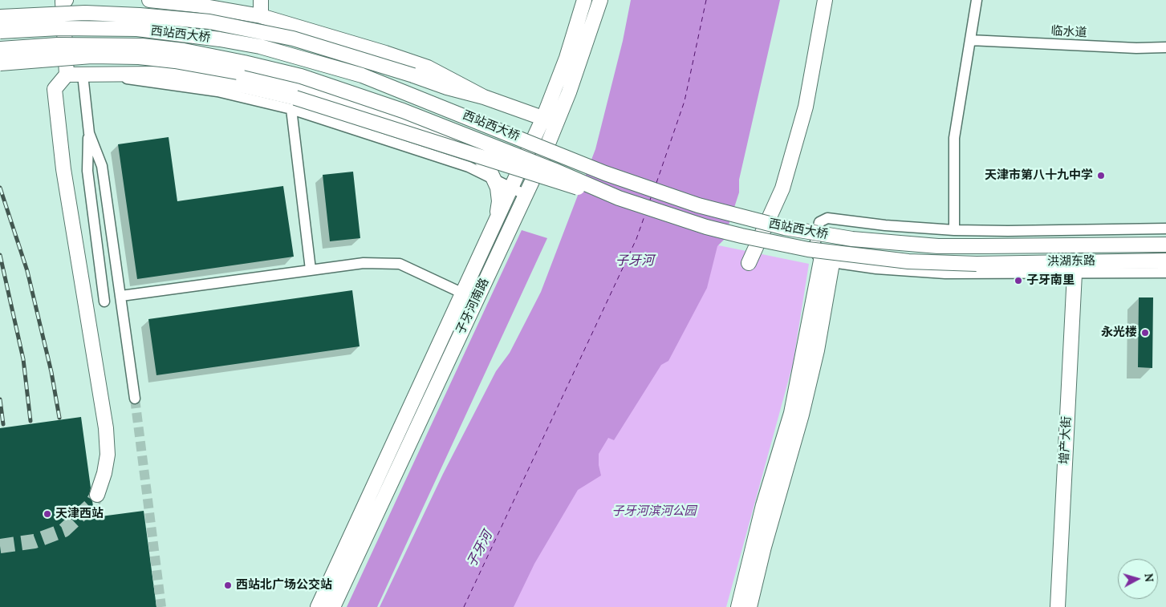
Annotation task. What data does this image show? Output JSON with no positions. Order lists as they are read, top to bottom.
{
  "streets": {
    "main road": [
      "西站西大桥",
      "洪湖东路",
      "子牙河南路",
      "增产大街"
    ],
    "street": ["临水道"]
  },
  "crossings": [
    ["西站西大桥", "洪湖东路"]
  ],
  "water": ["子牙河"],
  "parks": ["子牙河滨河公园"],
  "places": [
    "天津市第八十九中学",
    "子牙南里",
    "永光楼",
    "天津西站",
    "西站北广场公交站"
  ],
  "north": "right"
}
